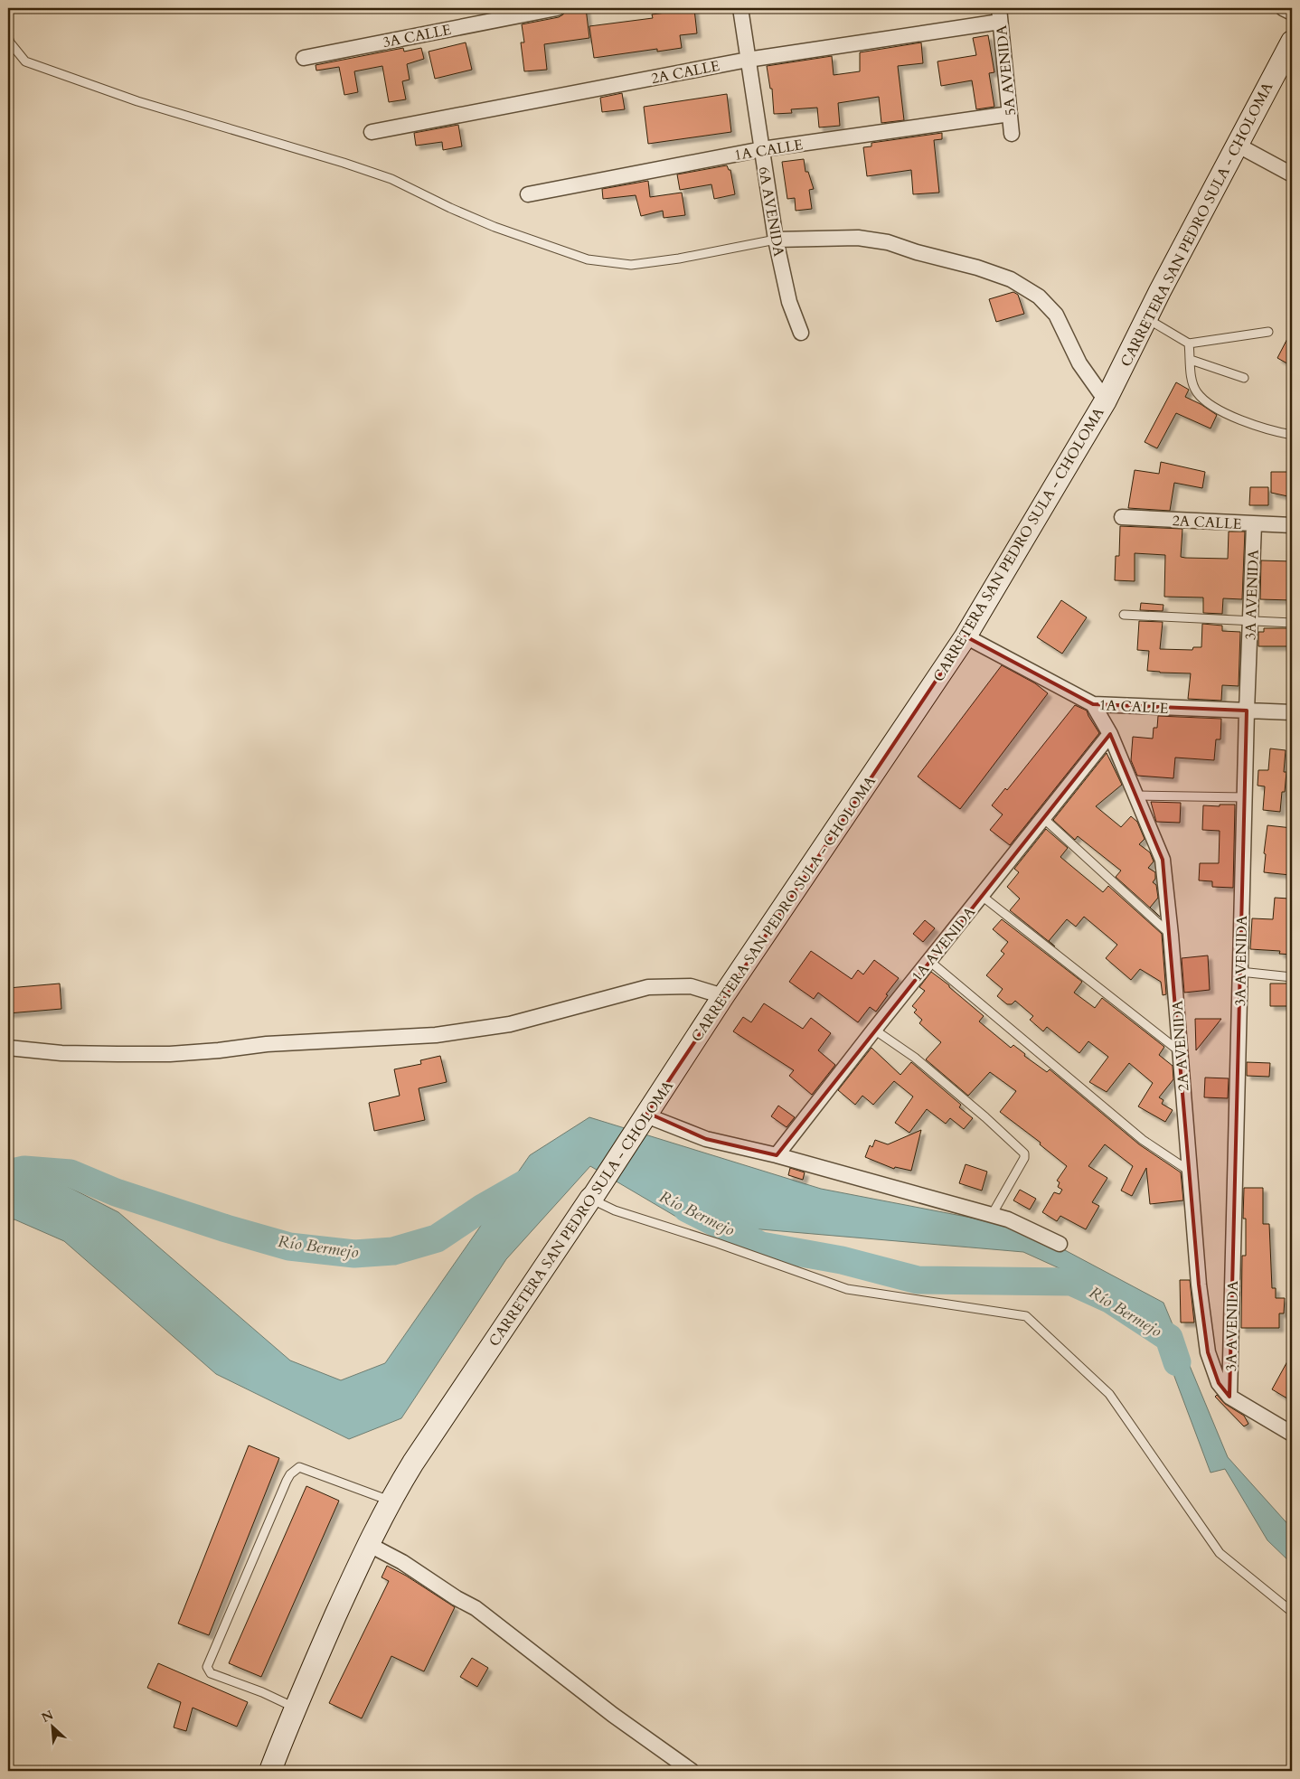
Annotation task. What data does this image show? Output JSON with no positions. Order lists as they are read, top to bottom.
{
  "streets": {
    "main road": ["CARRETERA SAN PEDRO SULA - CHOLOMA"],
    "street": [
      "3A CALLE",
      "5A AVENIDA",
      "2A CALLE",
      "1A CALLE",
      "6A AVENIDA",
      "3A AVENIDA",
      "1A AVENIDA",
      "2A AVENIDA"
    ]
  },
  "crossings": [
    ["5A AVENIDA", "2A CALLE"],
    ["5A AVENIDA", "1A CALLE"],
    ["2A CALLE", "6A AVENIDA"],
    ["2A CALLE", "3A AVENIDA"],
    ["1A CALLE", "6A AVENIDA"],
    ["1A CALLE", "CARRETERA SAN PEDRO SULA - CHOLOMA"],
    ["1A CALLE", "3A AVENIDA"],
    ["1A CALLE", "2A AVENIDA"],
    ["3A AVENIDA", "2A AVENIDA"],
    ["1A AVENIDA", "2A AVENIDA"]
  ],
  "water": ["Río Bermejo"],
  "north": "top left"
}
